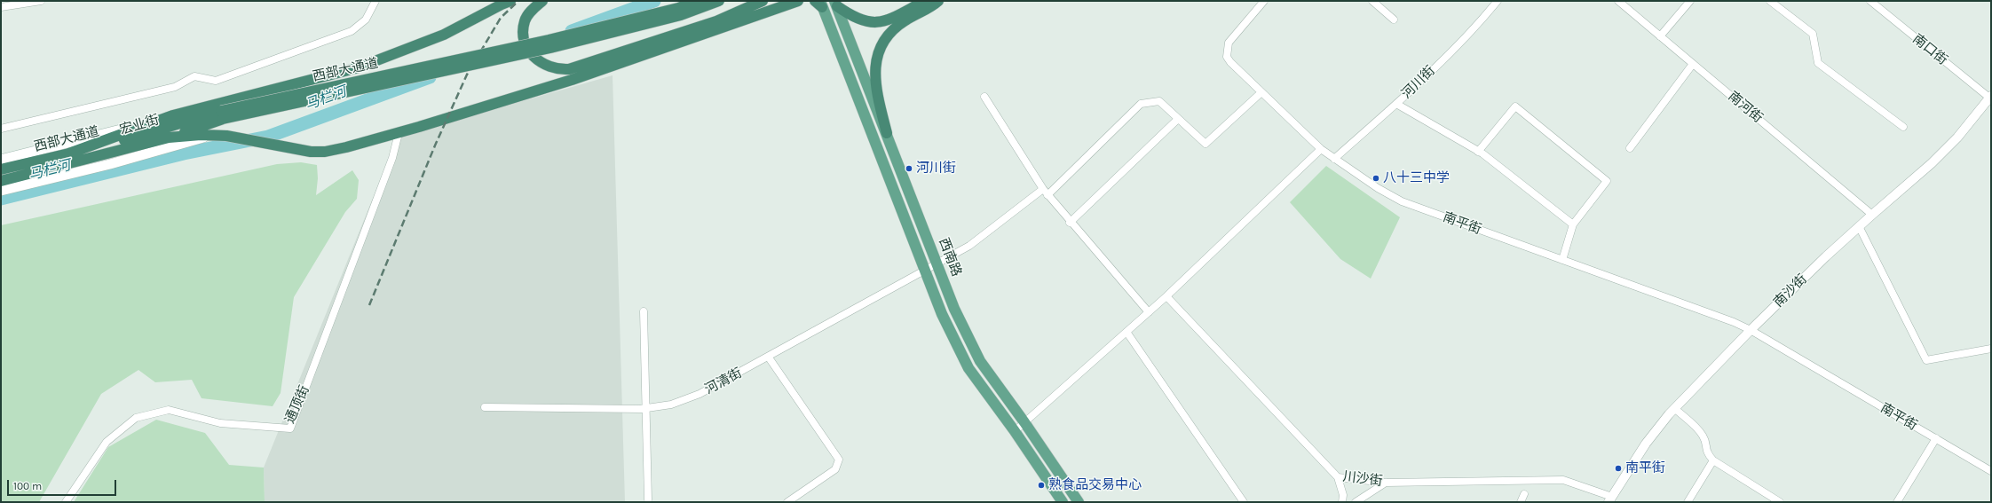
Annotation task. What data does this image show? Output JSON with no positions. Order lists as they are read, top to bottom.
{
  "streets": {
    "highway": ["西部大通道"],
    "main road": ["宏业街", "西南路"],
    "street": [
      "南口街",
      "河川街",
      "南河街",
      "南平街",
      "南沙街",
      "河清街",
      "通顶街",
      "川沙街"
    ]
  },
  "crossings": [
    ["南口街", "南沙街"],
    ["河川街", "南平街"],
    ["南河街", "南沙街"],
    ["南平街", "南沙街"],
    ["西南路", "河清街"],
    ["南沙街", "川沙街"]
  ],
  "water": ["马栏河"],
  "places": [
    "河川街",
    "八十三中学",
    "南平街",
    "熟食品交易中心"
  ],
  "scale_bar": "100 m"
}
